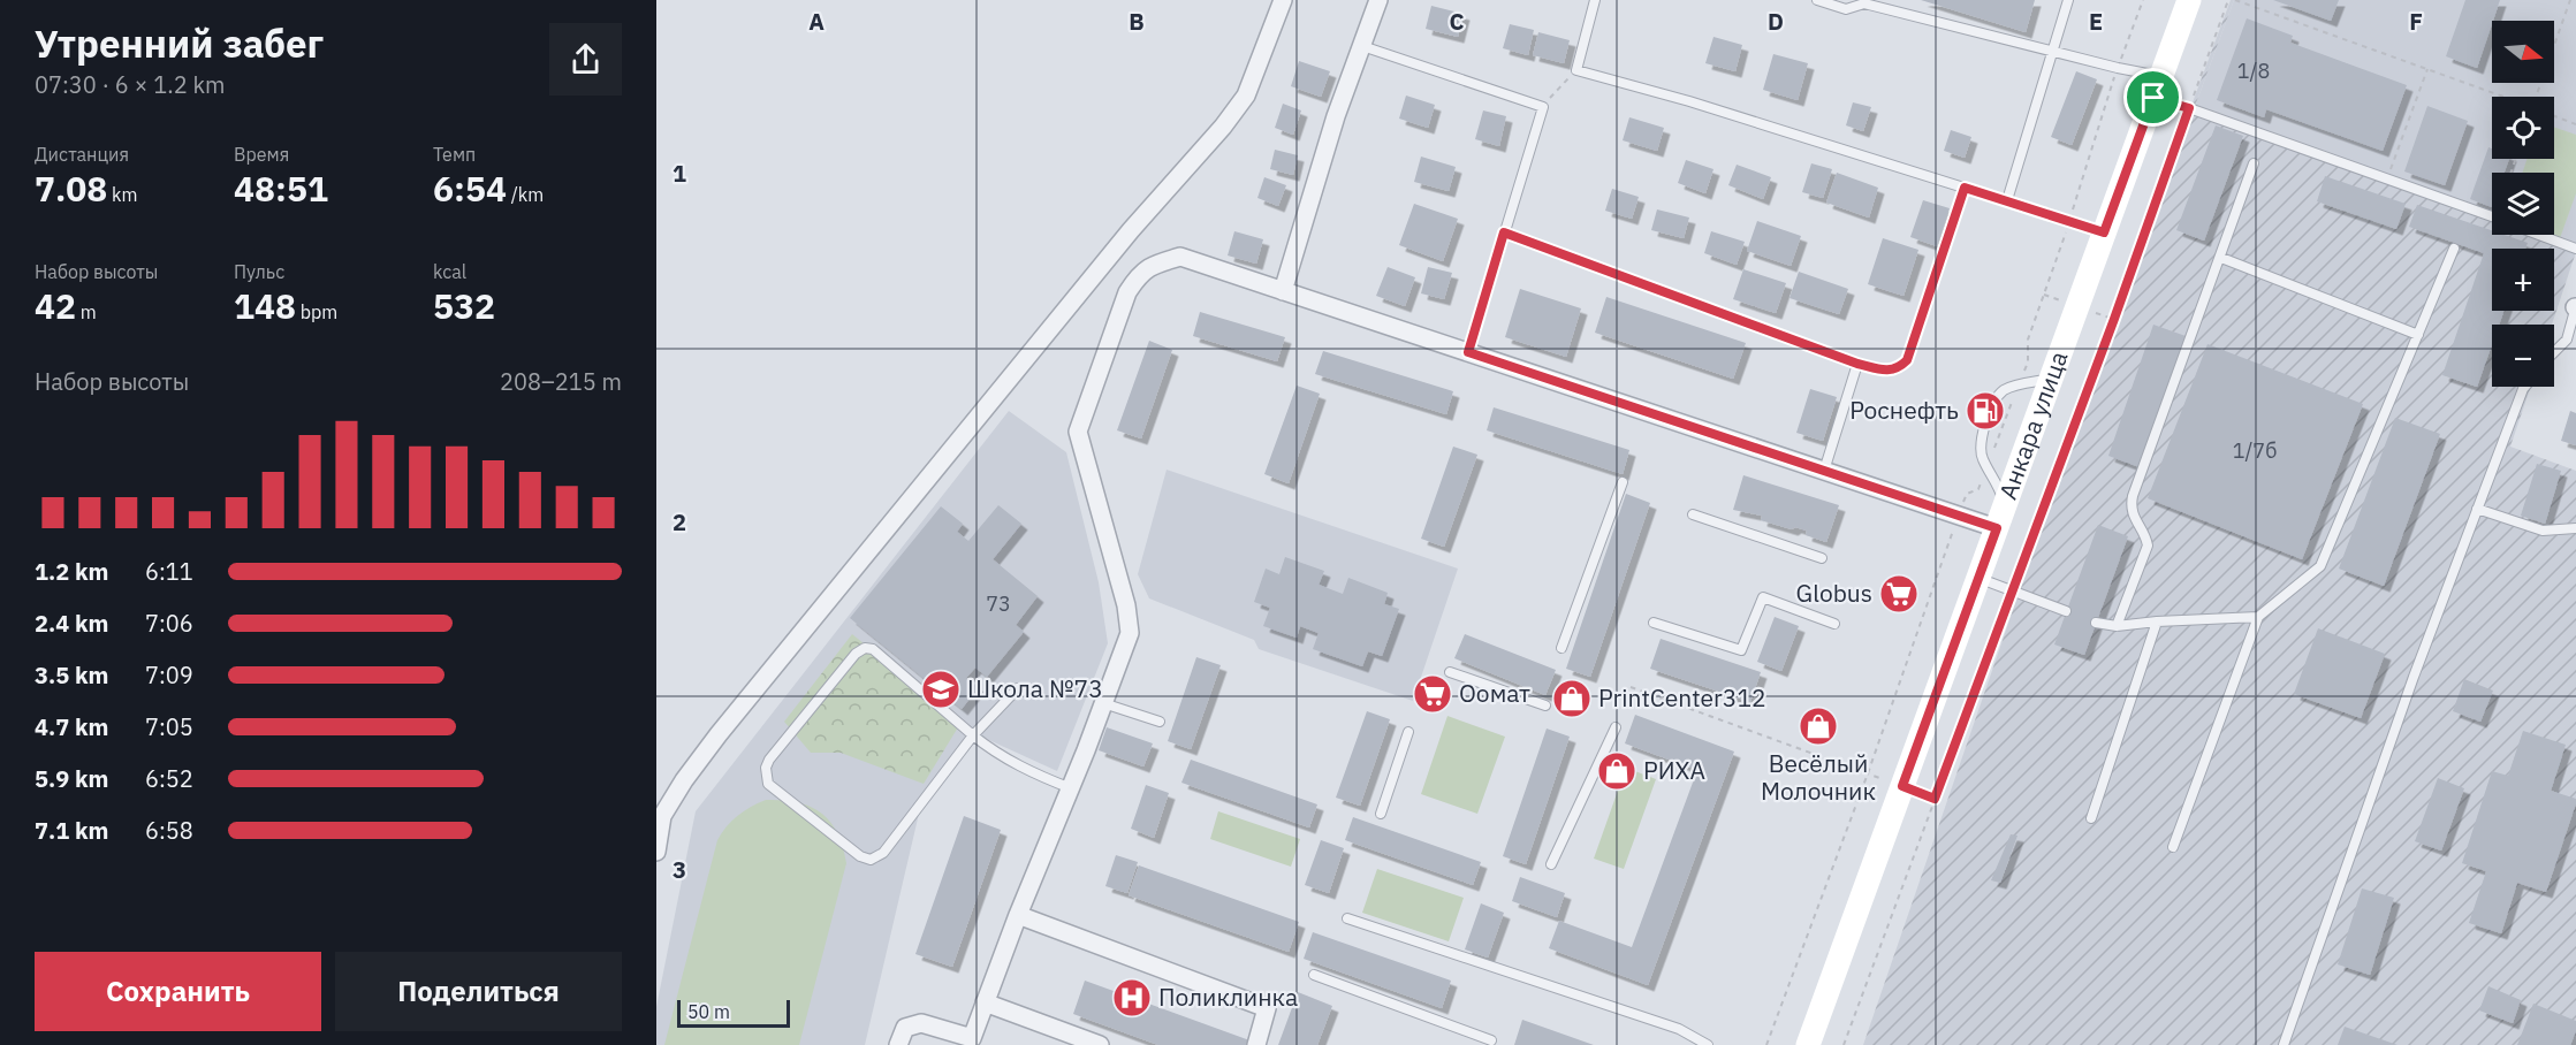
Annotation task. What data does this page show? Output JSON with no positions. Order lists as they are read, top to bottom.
{
  "streets": {
    "main road": ["Анкара улица"]
  },
  "places": {
    "fuel station": ["Роснефть"],
    "supermarket": ["Globus", "Оомат"],
    "school or university": ["Школа №73"],
    "shop": ["PrintCenter312", "Весёлый Молочник", "РИХА"],
    "hospital": ["Поликлинка"]
  },
  "house_numbers": ["1/8", "1/7б", "73"],
  "scale_bar": "50 m",
  "north": "right",
  "page": {
    "heading": ["Утренний забег", "07:30 · 6 × 1.2 km"],
    "map_buttons": ["+", "−"],
    "stats": [
      ["Дистанция", "7.08 km"],
      ["Время", "48:51"],
      ["Темп", "6:54 /km"],
      ["Набор высоты", "42 m"],
      ["Пульс", "148 bpm"],
      ["kcal", "532"]
    ],
    "chart": ["Набор высоты", "208–215 m"],
    "list": [
      {
        "name": "1.2 km",
        "note": "6:11"
      },
      {
        "name": "2.4 km",
        "note": "7:06"
      },
      {
        "name": "3.5 km",
        "note": "7:09"
      },
      {
        "name": "4.7 km",
        "note": "7:05"
      },
      {
        "name": "5.9 km",
        "note": "6:52"
      },
      {
        "name": "7.1 km",
        "note": "6:58"
      }
    ],
    "buttons": ["Сохранить", "Поделиться"],
    "scale": "50 m"
  },
  "grid": {
    "columns": [
      "A",
      "B",
      "C",
      "D",
      "E",
      "F"
    ],
    "rows": ["1", "2", "3"]
  }
}
